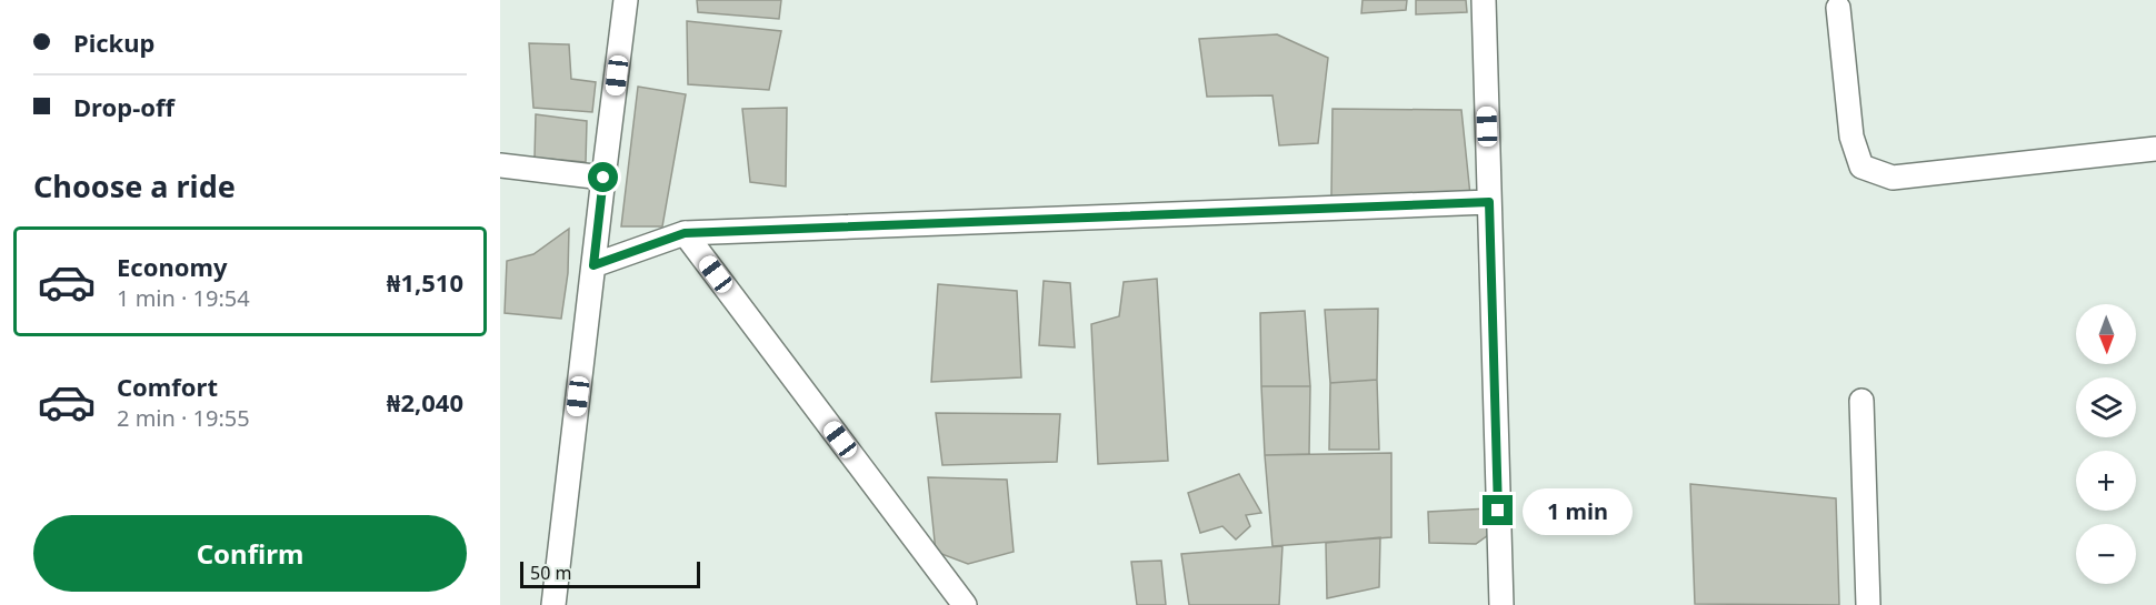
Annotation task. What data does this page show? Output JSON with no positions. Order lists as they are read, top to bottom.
{
  "scale_bar": "50 m",
  "north": "bottom",
  "page": {
    "banner": ["Pickup", "Drop-off"],
    "heading": "Choose a ride",
    "list": [
      {
        "name": "Economy",
        "note": "1 min · 19:54",
        "value": "₦1,510"
      },
      {
        "name": "Comfort",
        "note": "2 min · 19:55",
        "value": "₦2,040"
      }
    ],
    "map_buttons": ["+", "−"],
    "bubble": "1 min",
    "buttons": "Confirm",
    "scale": "50 m"
  }
}
